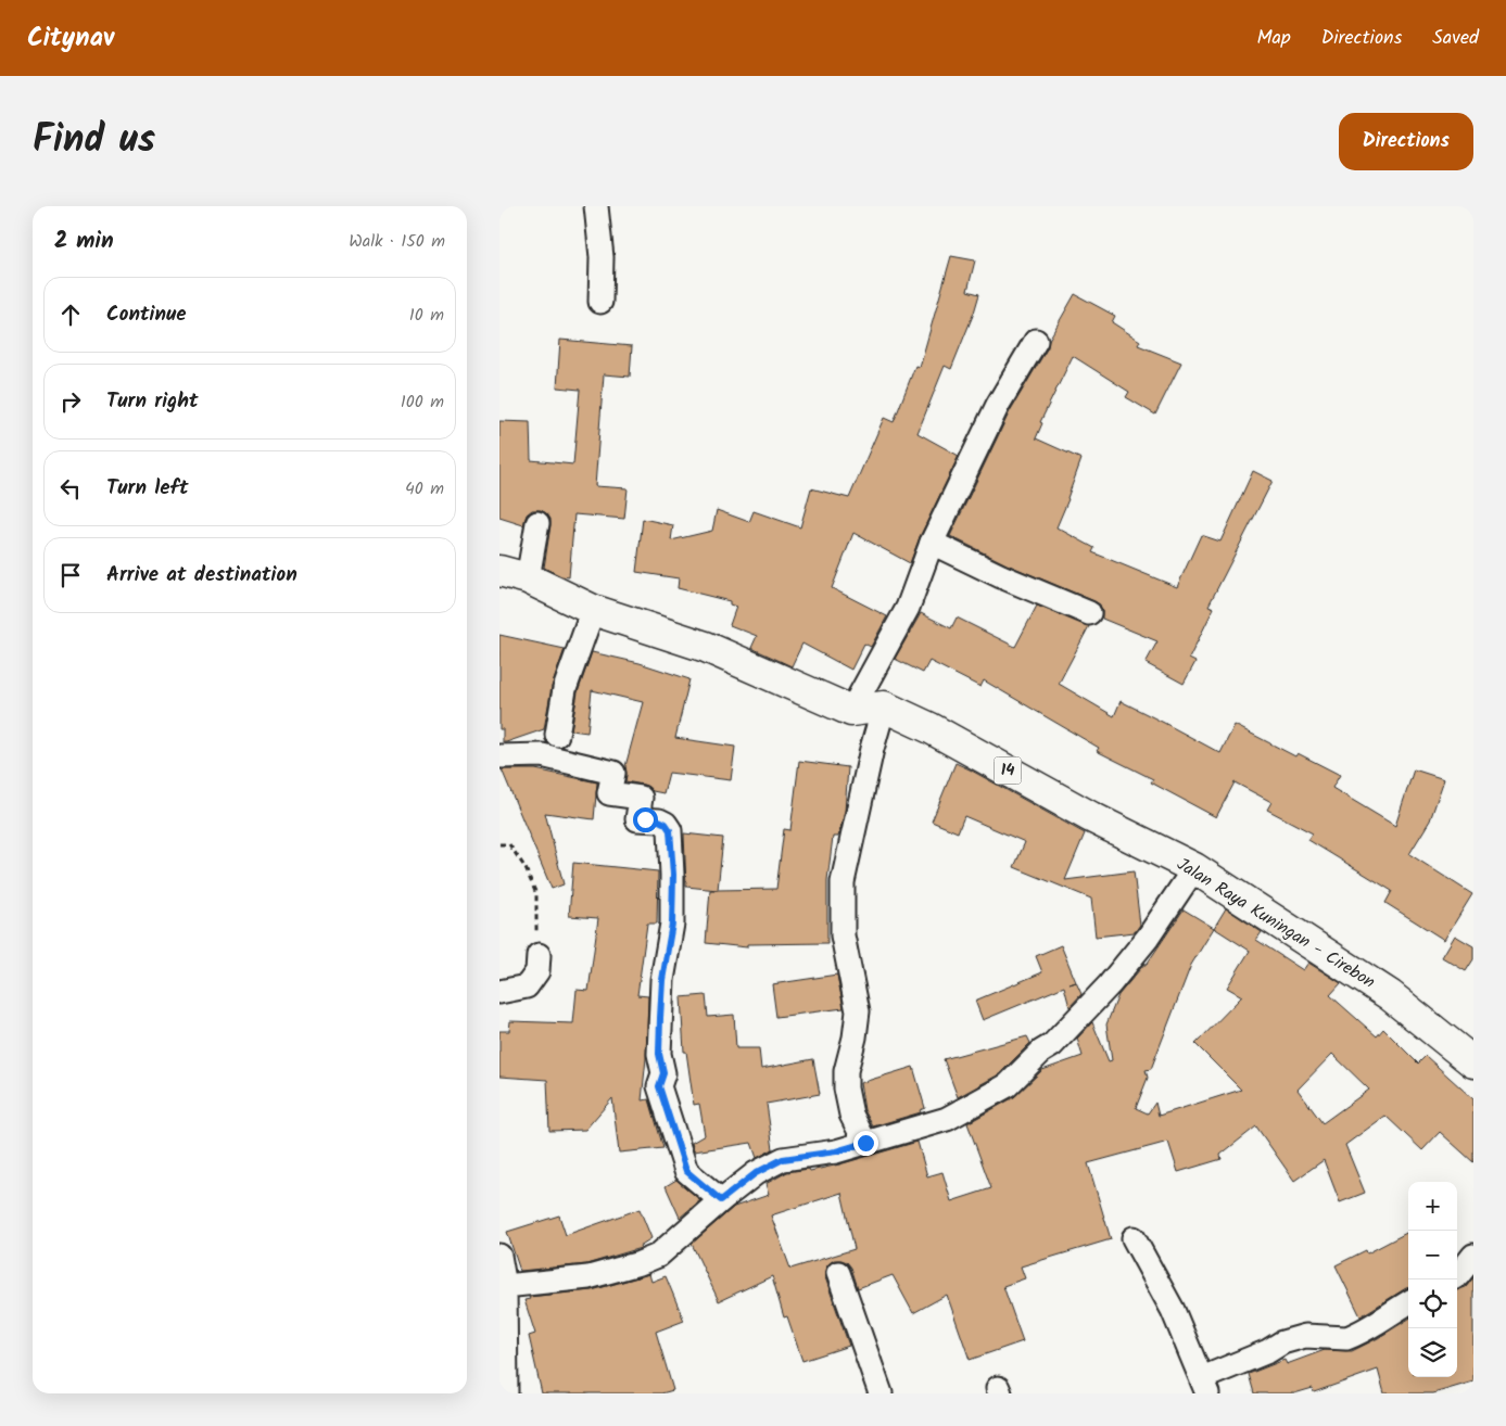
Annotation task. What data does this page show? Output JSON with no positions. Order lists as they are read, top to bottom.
{
  "streets": {
    "highway": ["14", "Jalan Raya Kuningan - Cirebon"]
  },
  "page": {
    "header": "Citynav",
    "nav": ["Map", "Directions", "Saved"],
    "title": "Find us",
    "buttons": "Directions",
    "heading": ["2 min", "Walk · 150 m"],
    "list": [
      ["Continue", "10 m"],
      ["Turn right", "100 m"],
      ["Turn left", "40 m"],
      "Arrive at destination"
    ],
    "map_buttons": ["+", "−"]
  }
}
